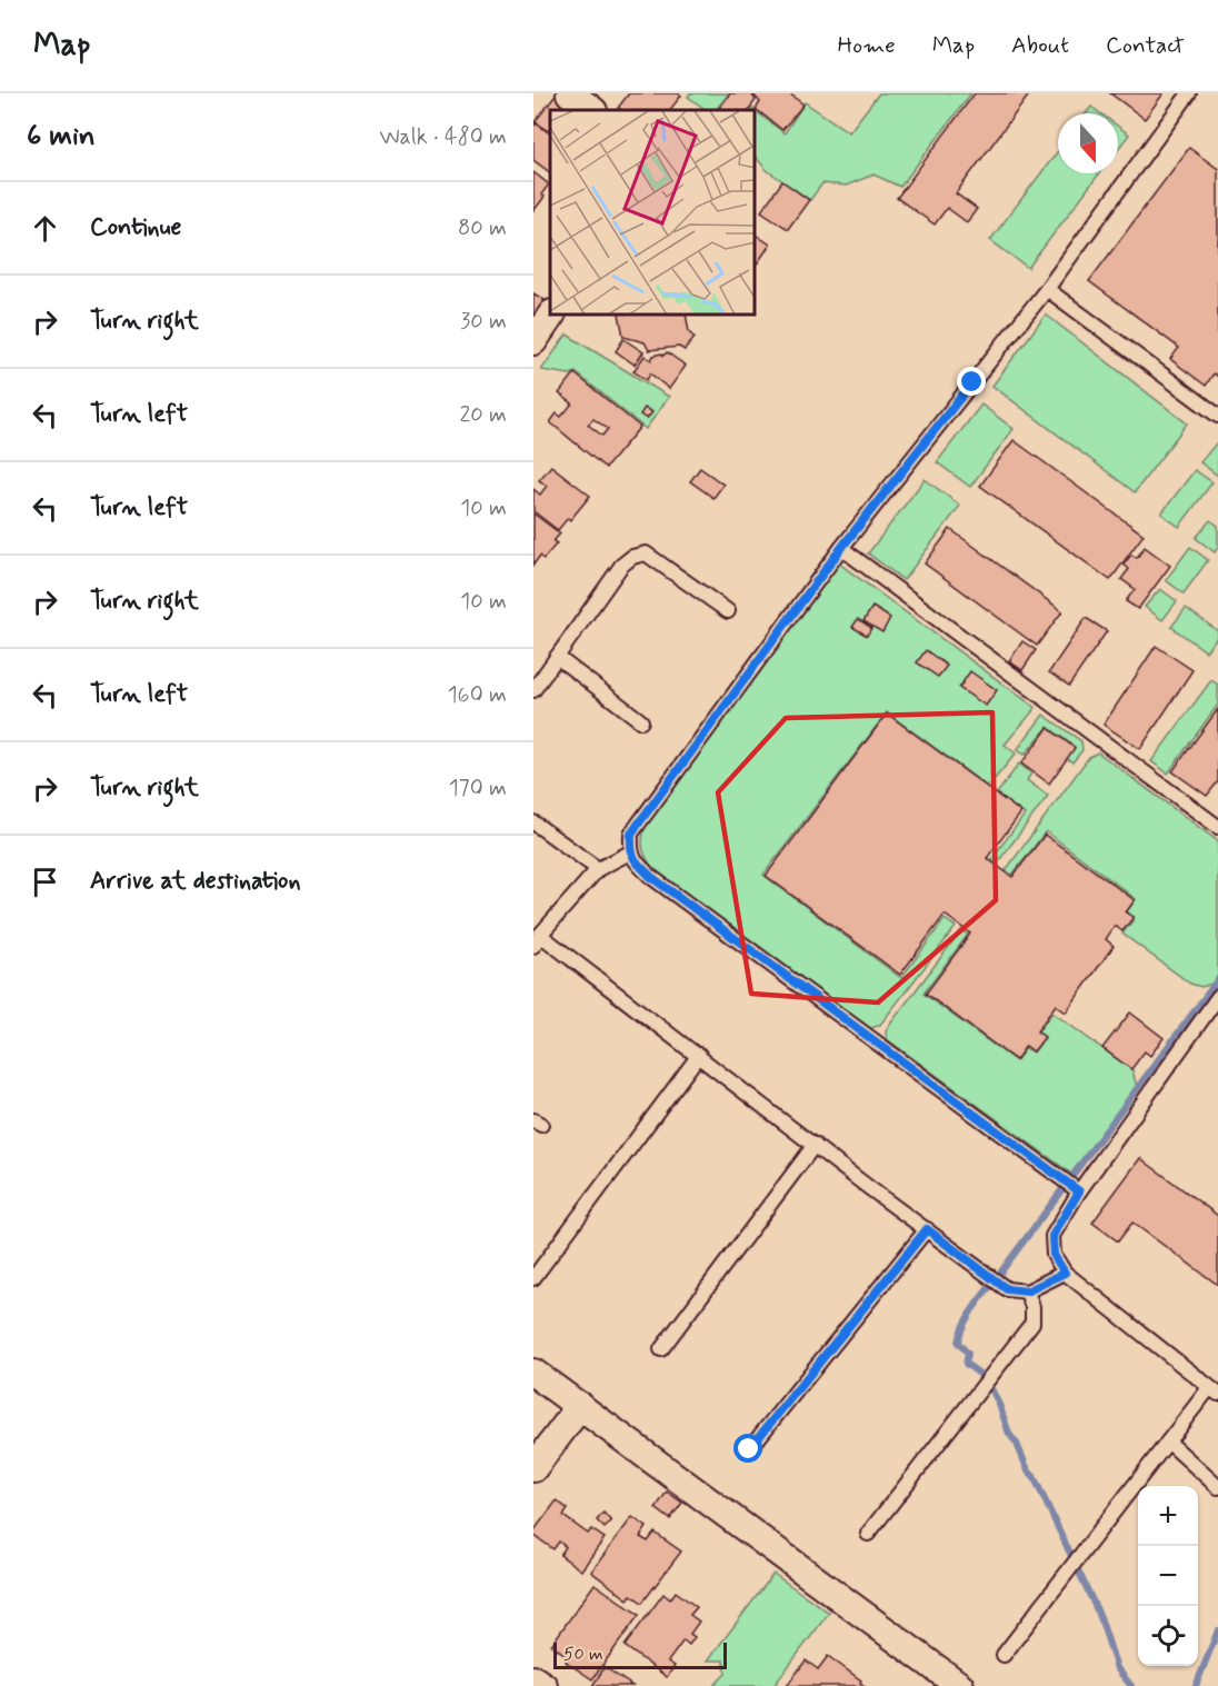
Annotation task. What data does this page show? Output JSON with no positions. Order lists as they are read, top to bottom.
{
  "scale_bar": "50 m",
  "north": "bottom",
  "page": {
    "header": "Map",
    "nav": [
      "Home",
      "Map",
      "About",
      "Contact"
    ],
    "heading": ["6 min", "Walk · 480 m"],
    "list": [
      ["Continue", "80 m"],
      ["Turn right", "30 m"],
      ["Turn left", "20 m"],
      ["Turn left", "10 m"],
      ["Turn right", "10 m"],
      ["Turn left", "160 m"],
      ["Turn right", "170 m"],
      "Arrive at destination"
    ],
    "map_buttons": ["+", "−"],
    "scale": "50 m"
  }
}
